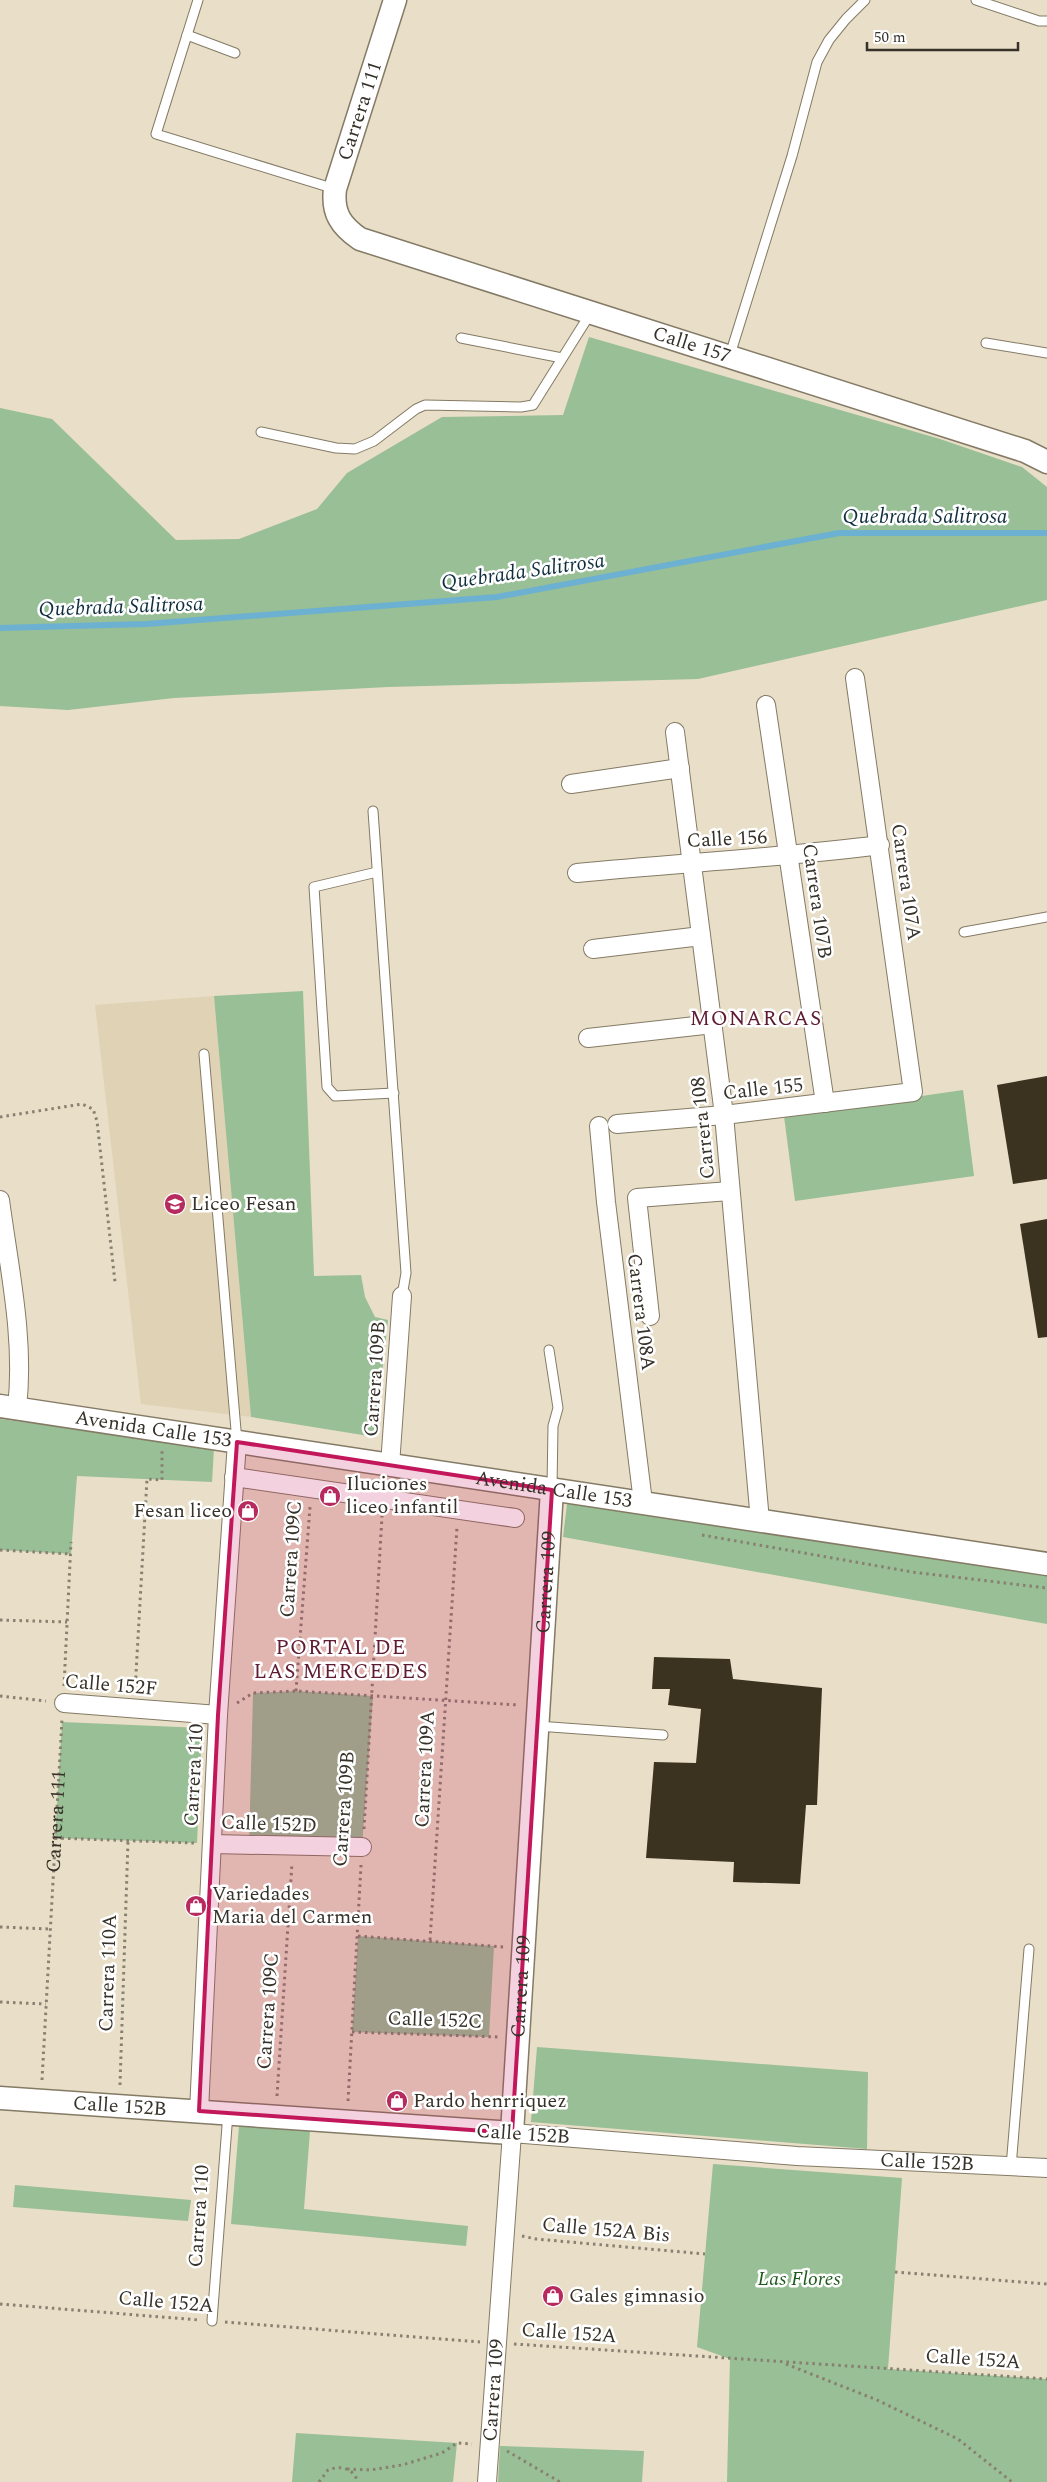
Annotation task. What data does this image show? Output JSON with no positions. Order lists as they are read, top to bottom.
{
  "streets": {
    "street": [
      "Carrera 111",
      "Calle 157",
      "Calle 156",
      "Carrera 107A",
      "Carrera 107B",
      "Calle 155",
      "Carrera 108",
      "Carrera 108A",
      "Carrera 109B",
      "Avenida Calle 153",
      "Carrera 109",
      "Calle 152F",
      "Carrera 110",
      "Calle 152D",
      "Calle 152B"
    ],
    "path": [
      "Carrera 109C",
      "Carrera 109A",
      "Carrera 110A",
      "Calle 152C",
      "Calle 152A Bis",
      "Calle 152A"
    ]
  },
  "crossings": [
    ["Carrera 111", "Calle 157"],
    ["Carrera 111", "Calle 152F"],
    ["Carrera 111", "Calle 152D"],
    ["Carrera 111", "Calle 152B"],
    ["Calle 156", "Carrera 107A"],
    ["Calle 156", "Carrera 107B"],
    ["Calle 156", "Carrera 108"],
    ["Carrera 107A", "Calle 155"],
    ["Carrera 107B", "Calle 155"],
    ["Calle 155", "Carrera 108"],
    ["Carrera 108", "Avenida Calle 153"],
    ["Carrera 108A", "Avenida Calle 153"],
    ["Carrera 109B", "Avenida Calle 153"],
    ["Carrera 109B", "Calle 152D"],
    ["Carrera 109B", "Calle 152C"],
    ["Carrera 109B", "Calle 152B"],
    ["Avenida Calle 153", "Carrera 109C"],
    ["Avenida Calle 153", "Carrera 109"],
    ["Avenida Calle 153", "Carrera 109A"],
    ["Avenida Calle 153", "Carrera 110"],
    ["Carrera 109C", "Calle 152D"],
    ["Carrera 109C", "Calle 152B"],
    ["Carrera 109", "Calle 152C"],
    ["Carrera 109", "Calle 152B"],
    ["Carrera 109", "Calle 152A Bis"],
    ["Carrera 109", "Calle 152A"],
    ["Calle 152F", "Carrera 110"],
    ["Carrera 110", "Calle 152D"],
    ["Carrera 110", "Calle 152B"],
    ["Carrera 110", "Calle 152A"],
    ["Calle 152D", "Carrera 110A"],
    ["Carrera 110A", "Calle 152B"]
  ],
  "districts": ["MONARCAS", "PORTAL DE LAS MERCEDES"],
  "water": ["Quebrada Salitrosa"],
  "parks": ["Las Flores"],
  "places": {
    "school or university": ["Liceo Fesan"],
    "shop": [
      "Iluciones liceo infantil",
      "Fesan liceo",
      "Variedades Maria del Carmen",
      "Pardo henrriquez",
      "Gales gimnasio"
    ]
  },
  "scale_bar": "50 m"
}
